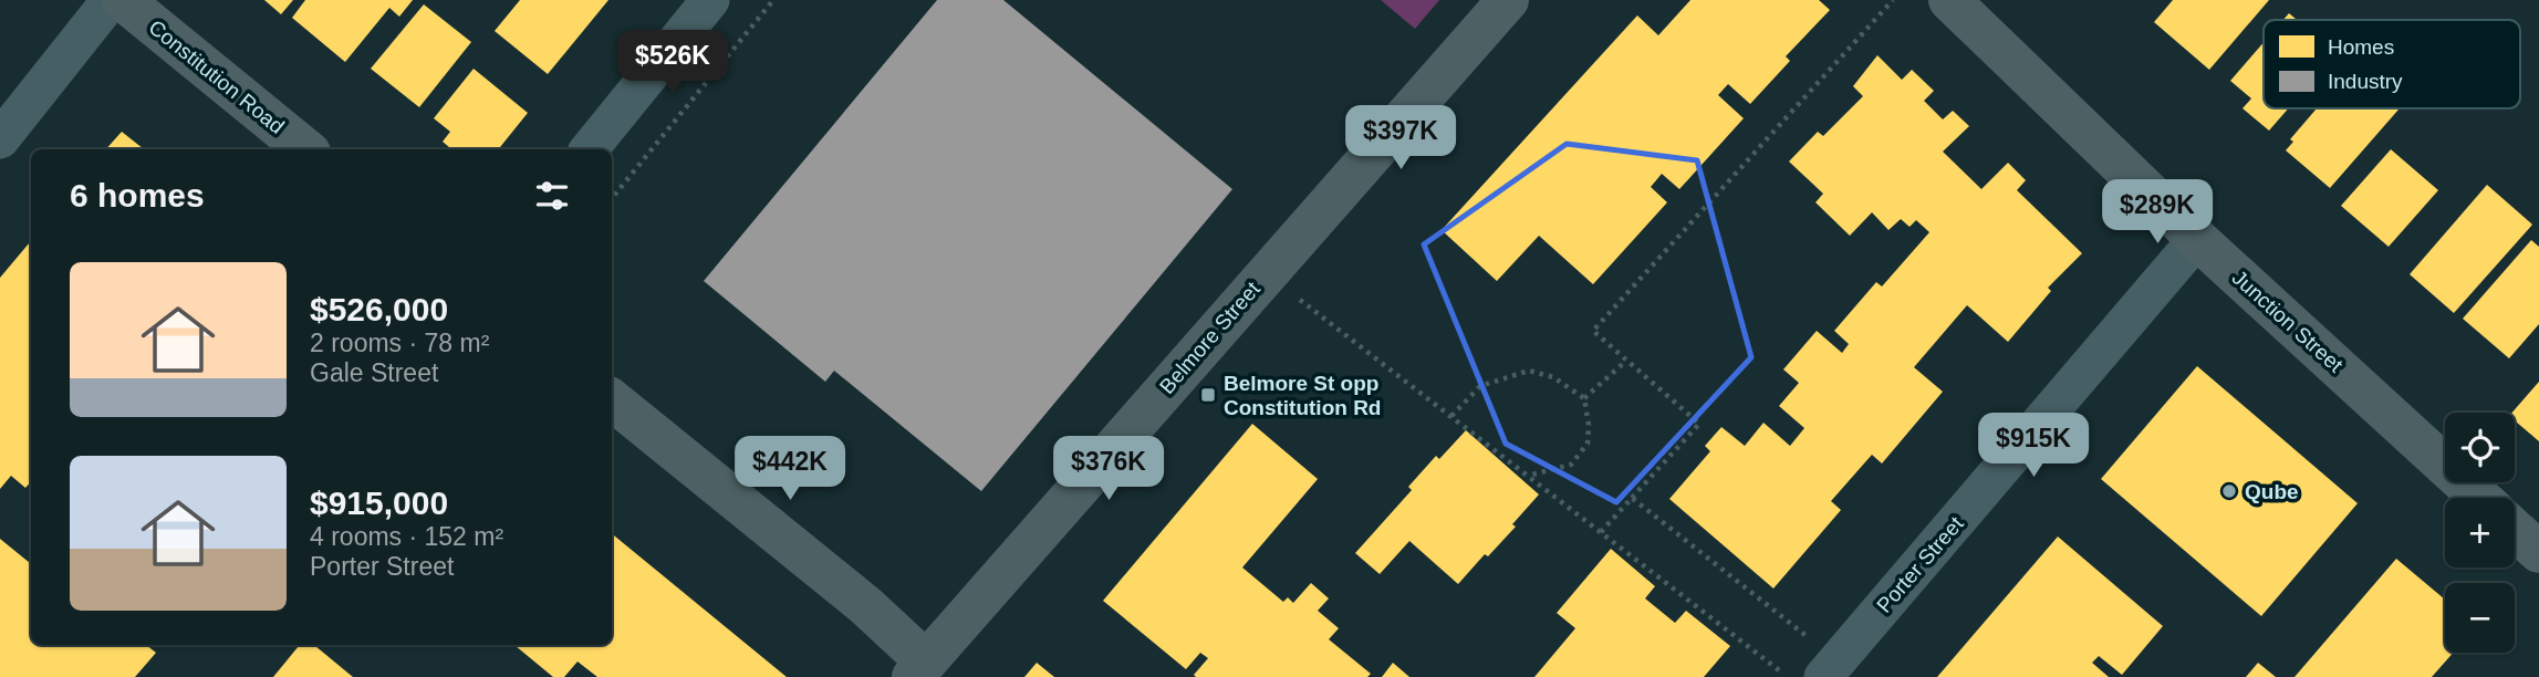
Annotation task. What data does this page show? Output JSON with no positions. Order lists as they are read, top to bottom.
{
  "streets": {
    "main road": ["Constitution Road", "Junction Street", "Belmore Street"],
    "street": ["Porter Street"]
  },
  "crossings": [
    ["Junction Street", "Porter Street"]
  ],
  "places": {
    "transit": ["Belmore St opp Constitution Rd"],
    "other": ["Qube"]
  },
  "legend": ["Homes", "Industry"],
  "page": {
    "price": [
      "$526K",
      "$397K",
      "$289K",
      "$915K",
      "$442K",
      "$376K"
    ],
    "heading": "6 homes",
    "list": [
      {
        "name": "$526,000",
        "note": "2 rooms · 78 m² · Gale Street"
      },
      {
        "name": "$915,000",
        "note": "4 rooms · 152 m² · Porter Street"
      }
    ],
    "map_buttons": ["+", "−"]
  }
}
